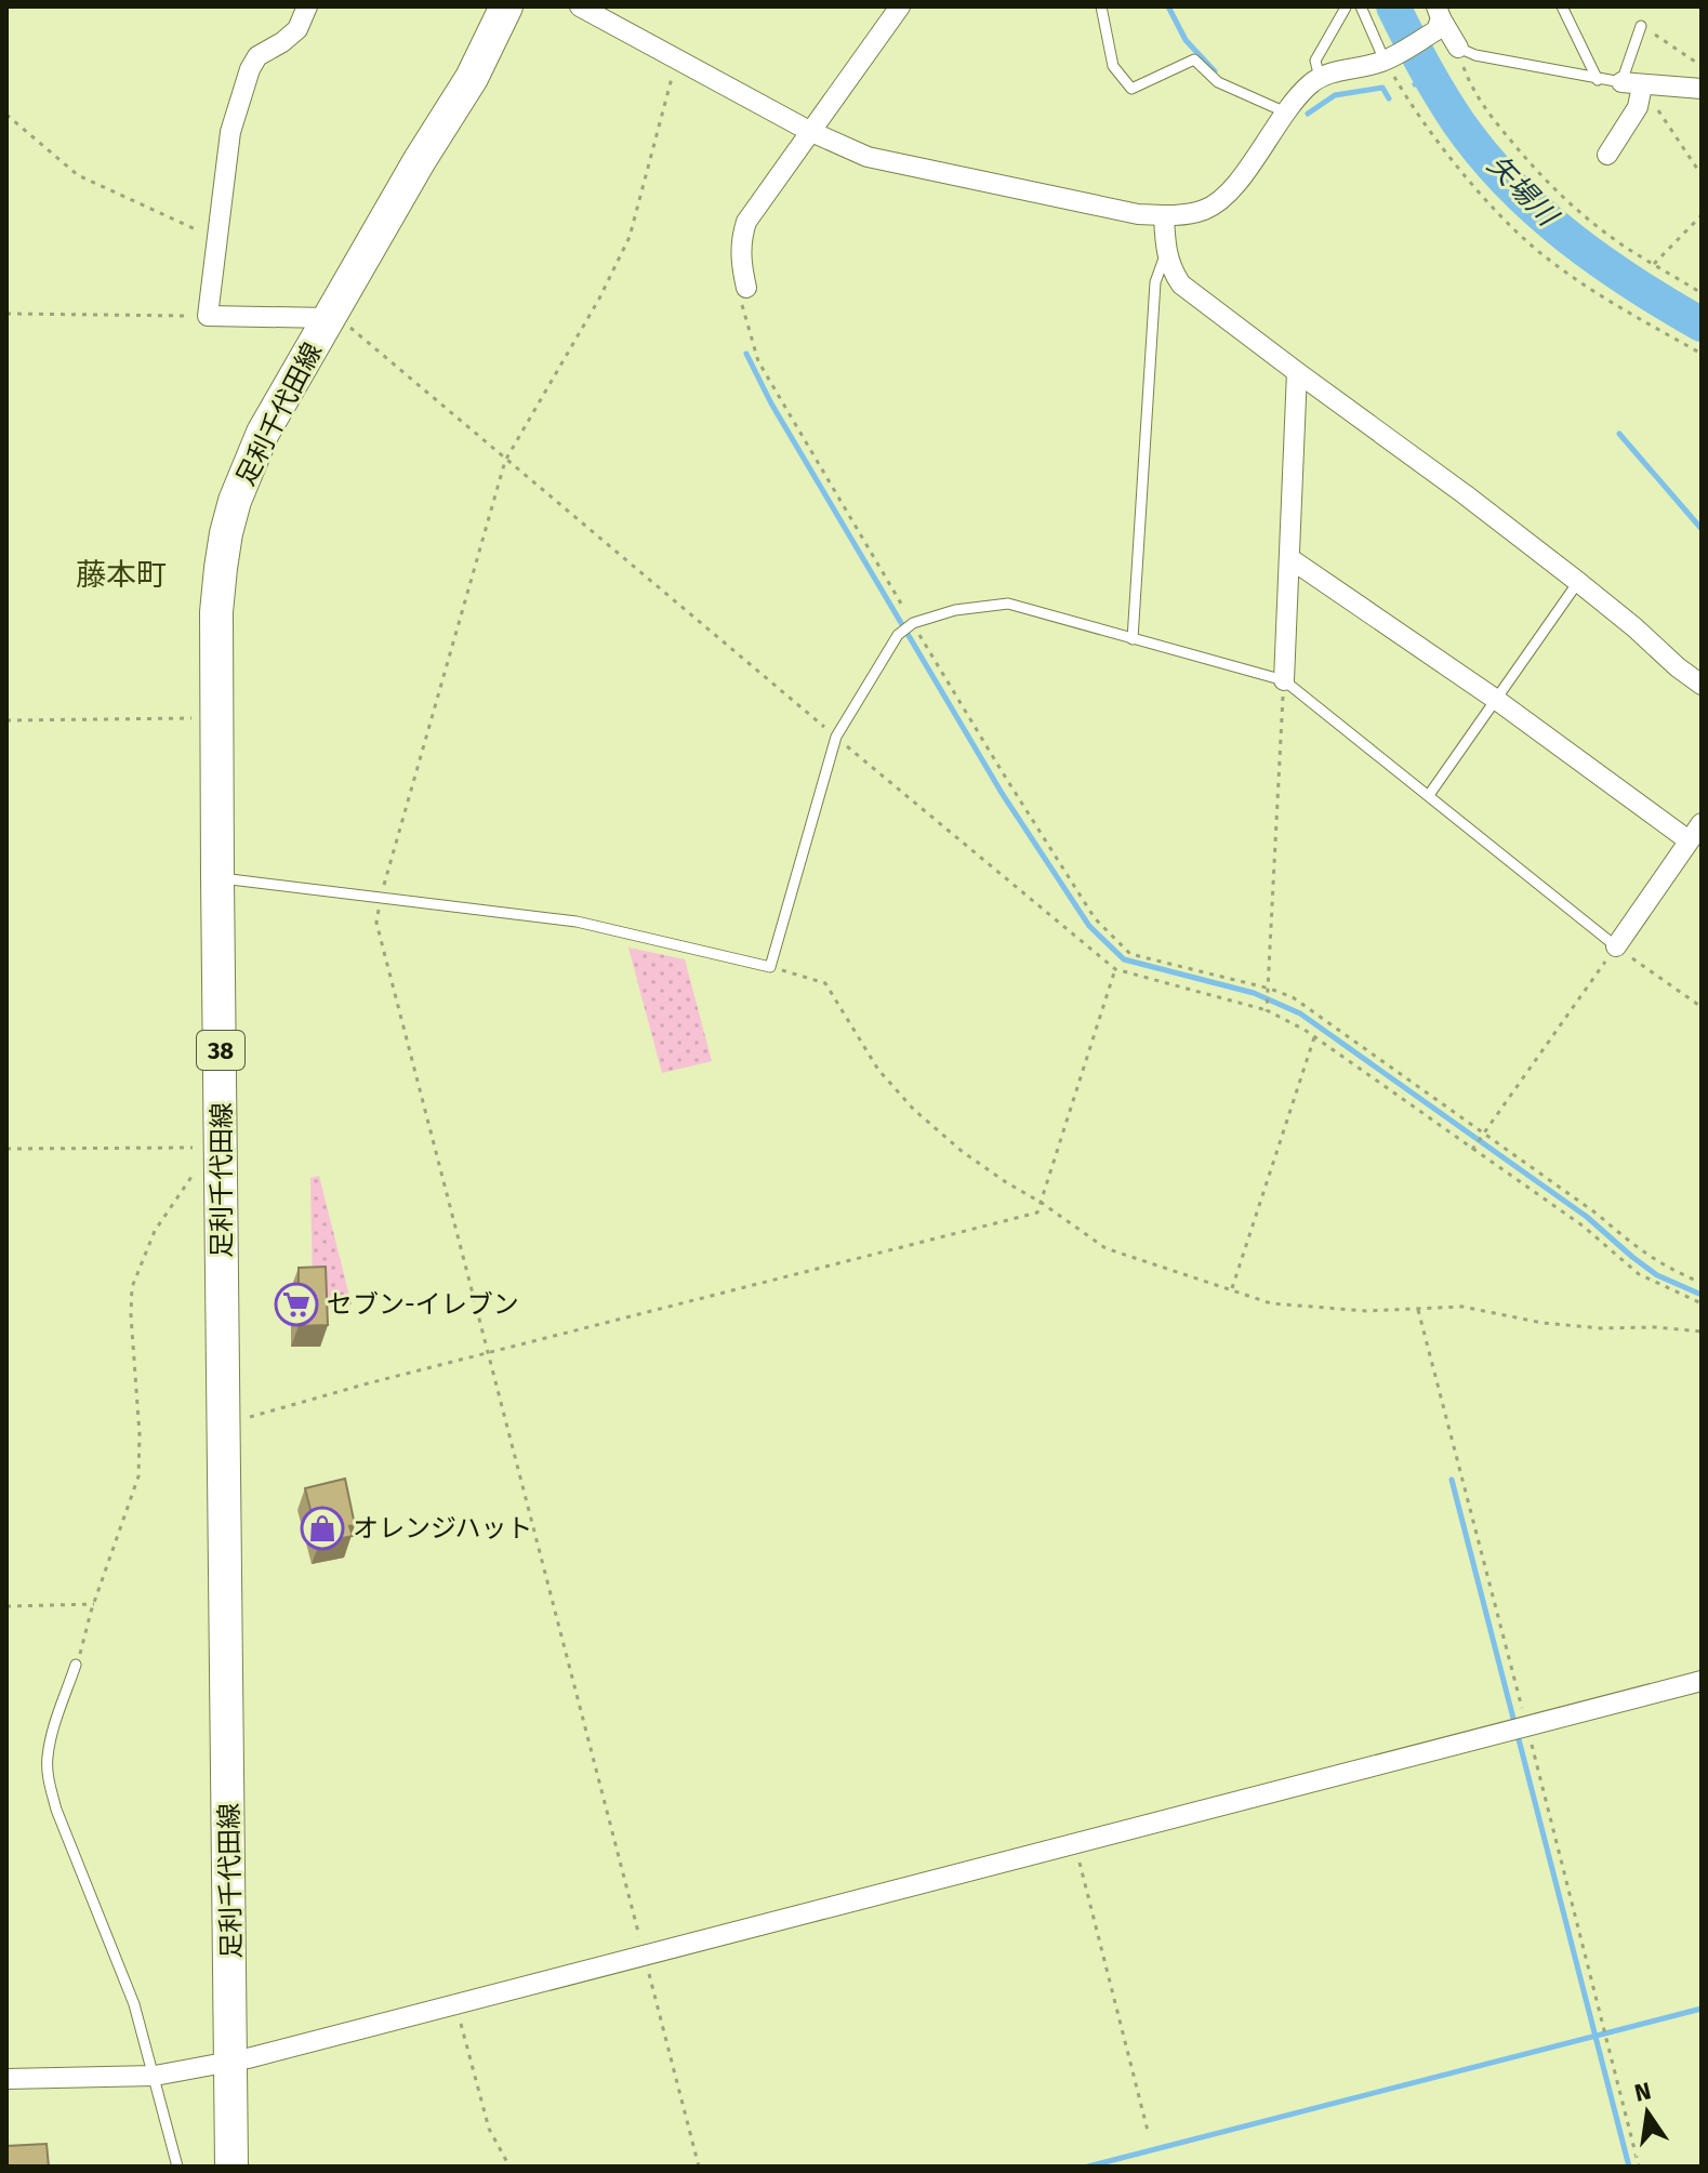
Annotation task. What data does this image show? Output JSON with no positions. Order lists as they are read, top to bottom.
{
  "streets": {
    "main road": ["足利千代田線", "38"]
  },
  "districts": ["藤本町"],
  "water": ["矢場川"],
  "places": {
    "supermarket": ["セブン-イレブン"],
    "shop": ["オレンジハット"]
  },
  "north": "top"
}
